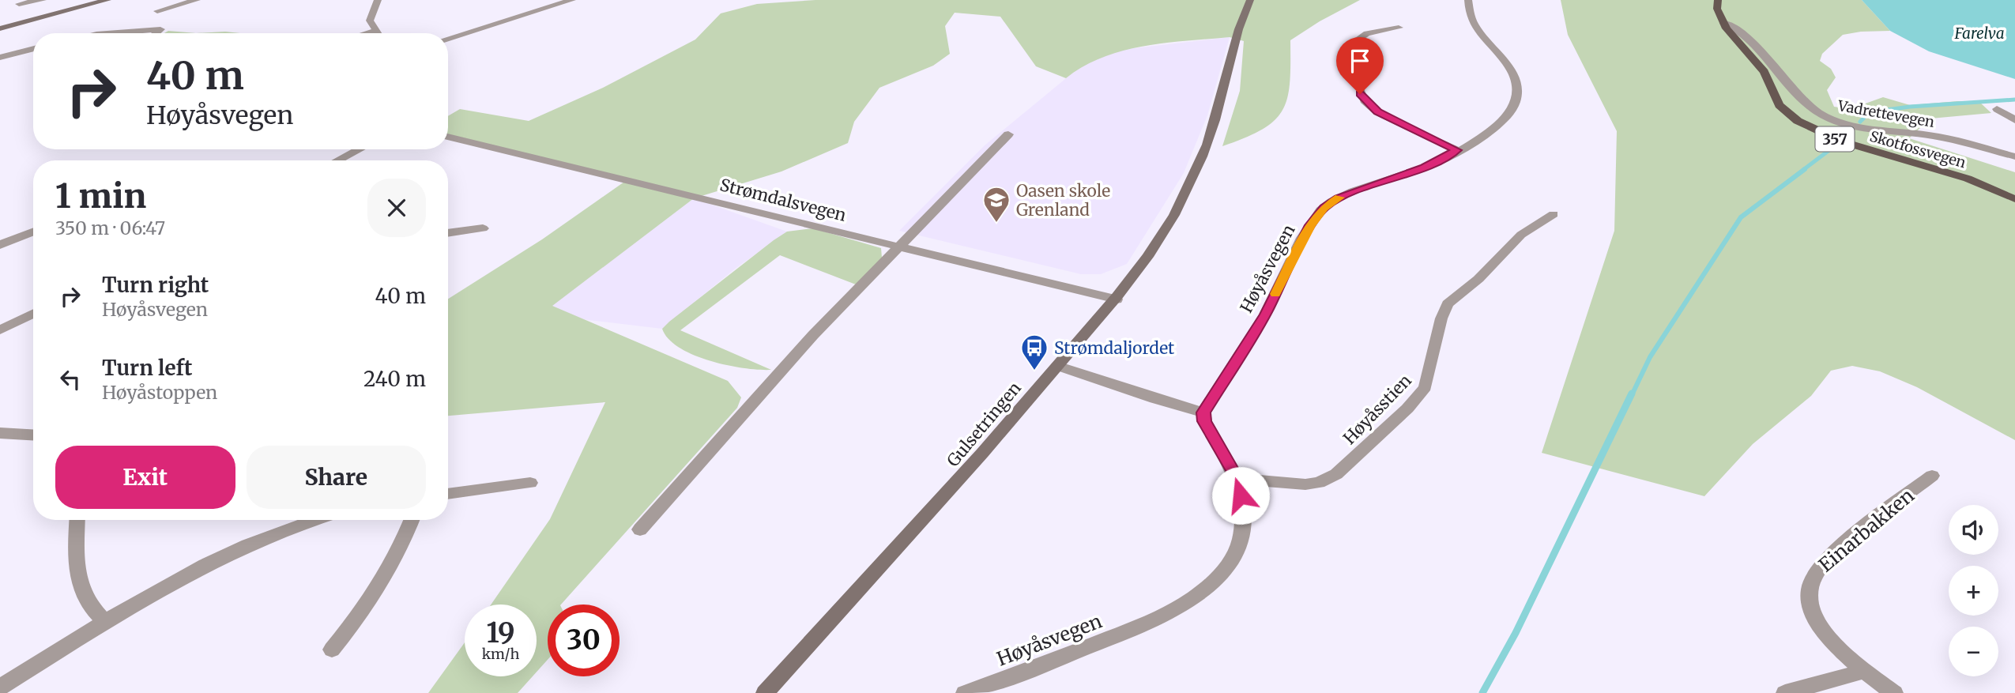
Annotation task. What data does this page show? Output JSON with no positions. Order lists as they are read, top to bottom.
{
  "streets": {
    "main road": ["357", "Skotfossvegen"],
    "street": [
      "Vadrettevegen",
      "Strømdalsvegen",
      "Høyåsvegen",
      "Høyåsstien",
      "Gulsetringen",
      "Einarbakken"
    ]
  },
  "crossings": [
    ["Vadrettevegen", "Skotfossvegen"],
    ["Strømdalsvegen", "Gulsetringen"],
    ["Høyåsvegen", "Høyåsstien"]
  ],
  "water": ["Farelva"],
  "places": {
    "school or university": ["Oasen skole Grenland"],
    "bus stop": ["Strømdaljordet"]
  },
  "page": {
    "turn": ["40 m", "Høyåsvegen"],
    "heading": ["1 min", "350 m · 06:47"],
    "list": [
      {
        "name": "Turn right",
        "note": "Høyåsvegen",
        "value": "40 m"
      },
      {
        "name": "Turn left",
        "note": "Høyåstoppen",
        "value": "240 m"
      }
    ],
    "buttons": ["Exit", "Share"],
    "map_buttons": ["+", "−"],
    "speed": "19 km/h",
    "limit": "30"
  }
}
